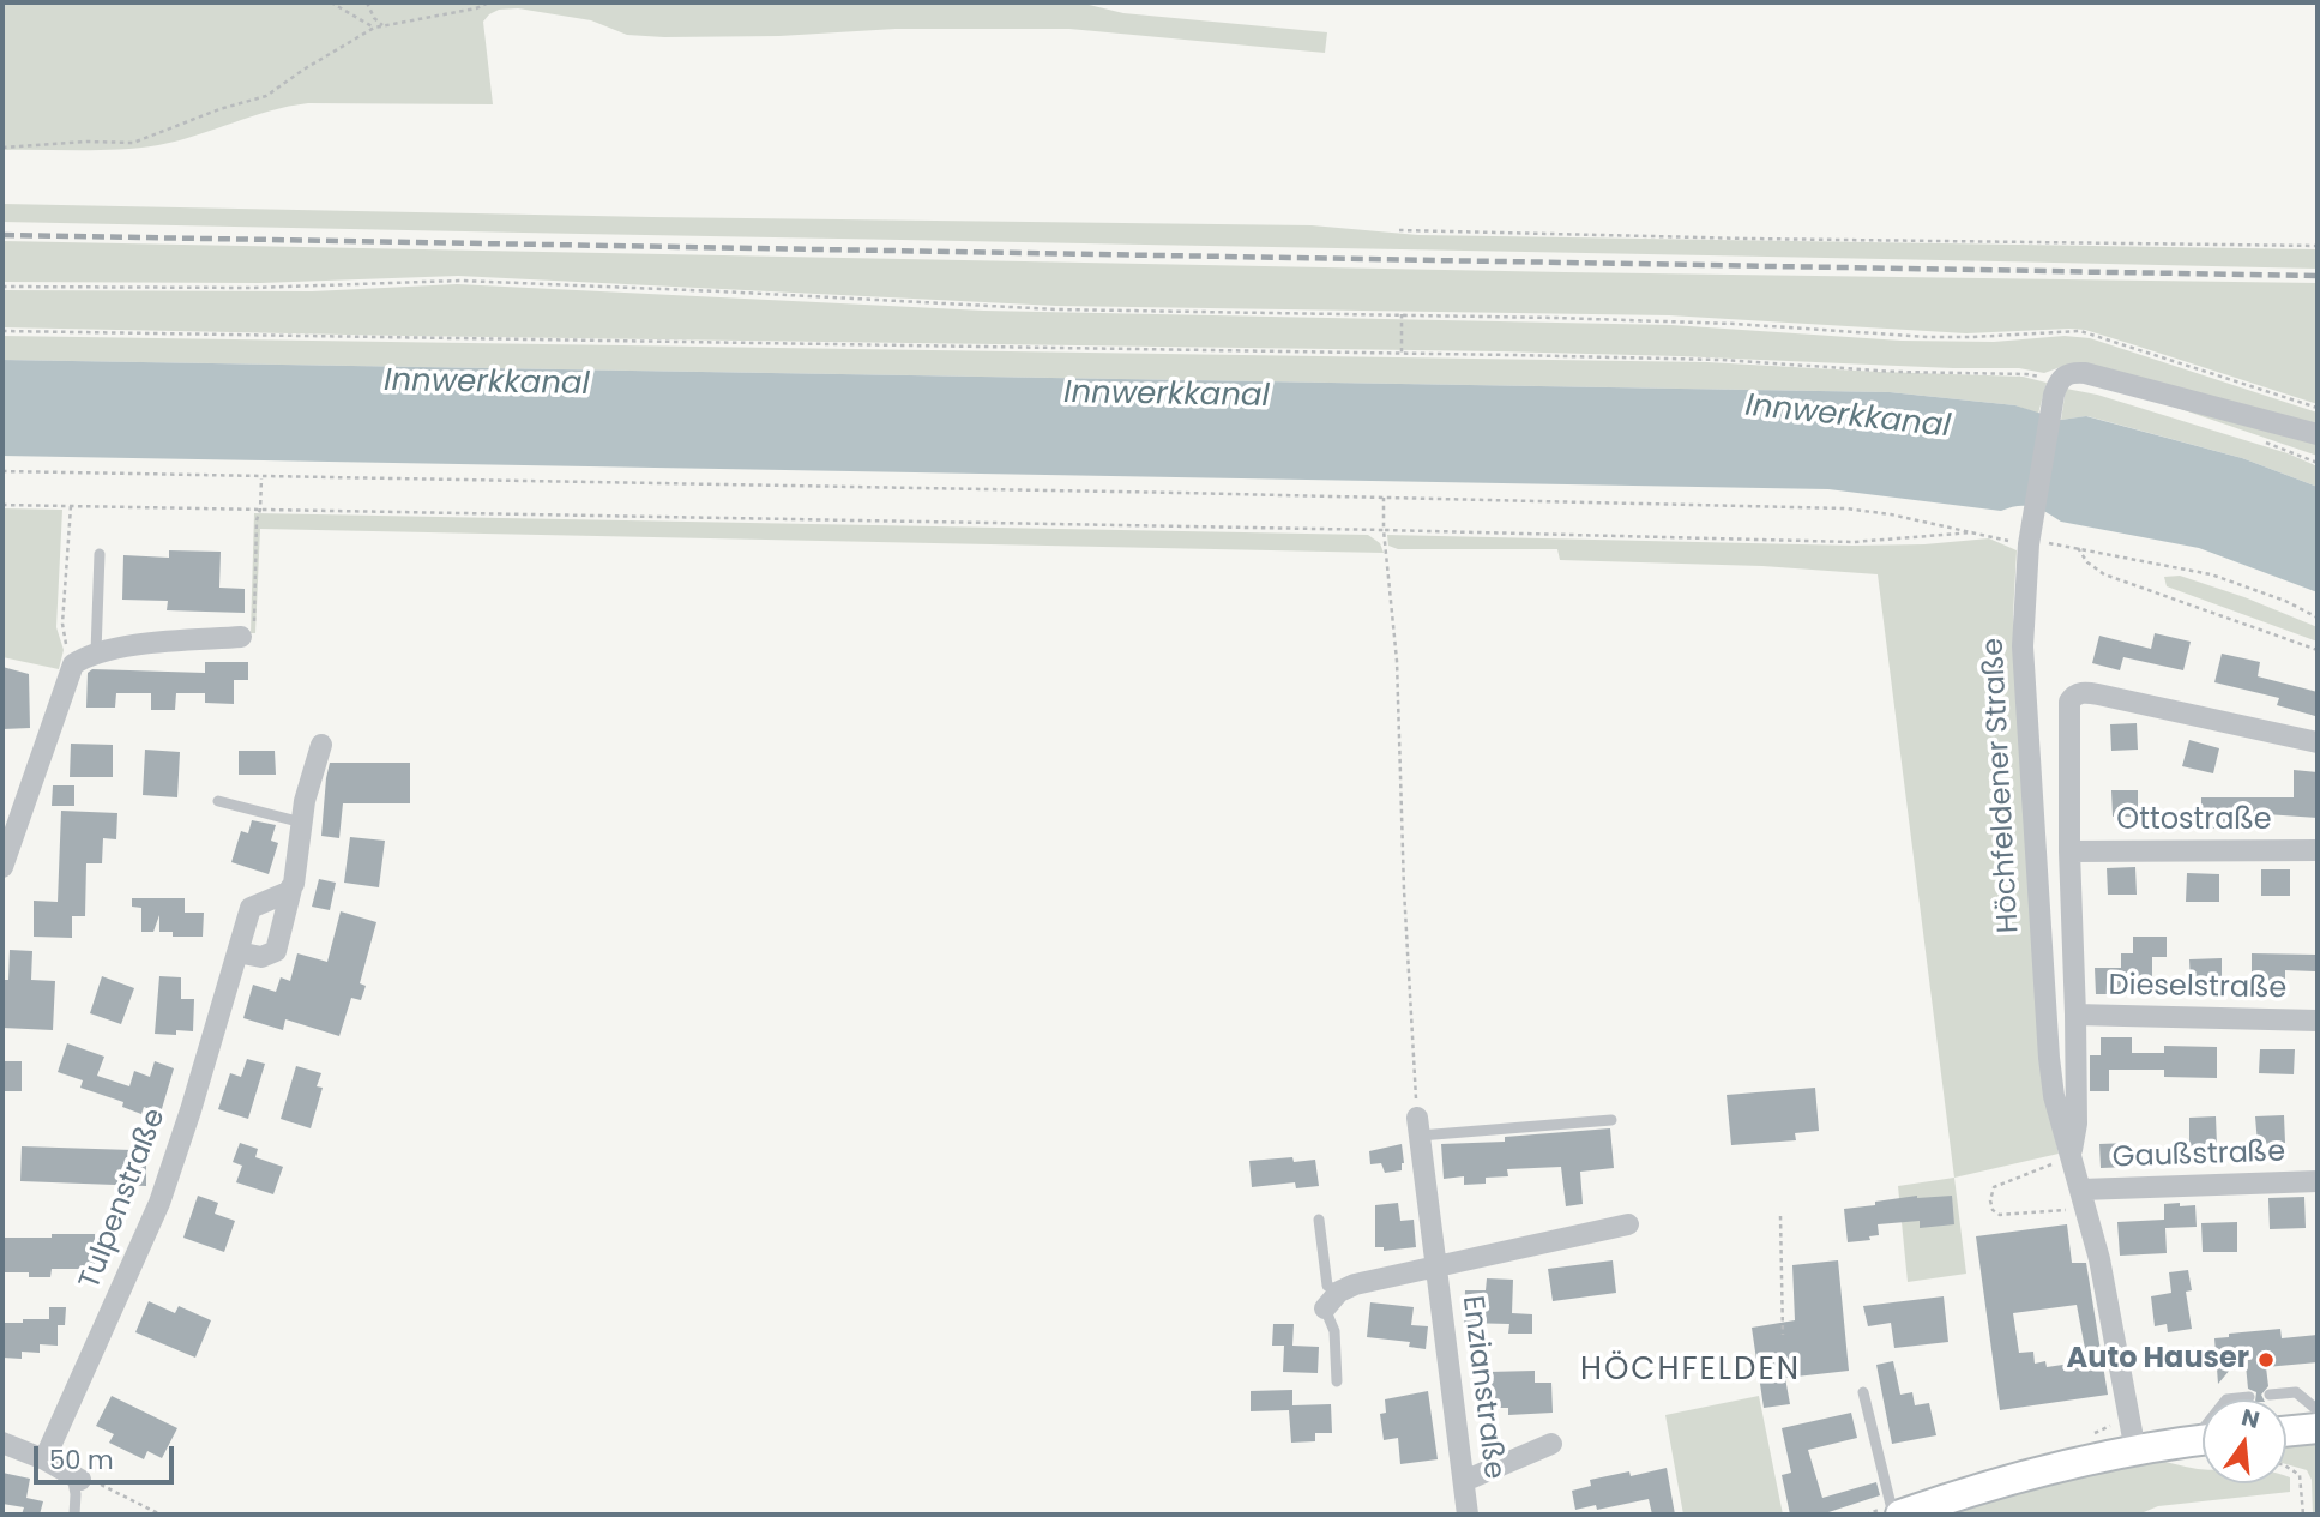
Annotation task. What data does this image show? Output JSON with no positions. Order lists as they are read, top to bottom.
{
  "streets": {
    "street": [
      "Höchfeldener Straße",
      "Ottostraße",
      "Dieselstraße",
      "Gaußstraße",
      "Tulpenstraße",
      "Enzianstraße"
    ]
  },
  "crossings": [
    ["Höchfeldener Straße", "Gaußstraße"]
  ],
  "districts": ["HÖCHFELDEN"],
  "water": ["Innwerkkanal"],
  "places": ["Auto Hauser"],
  "scale_bar": "50 m",
  "north": "top"
}
